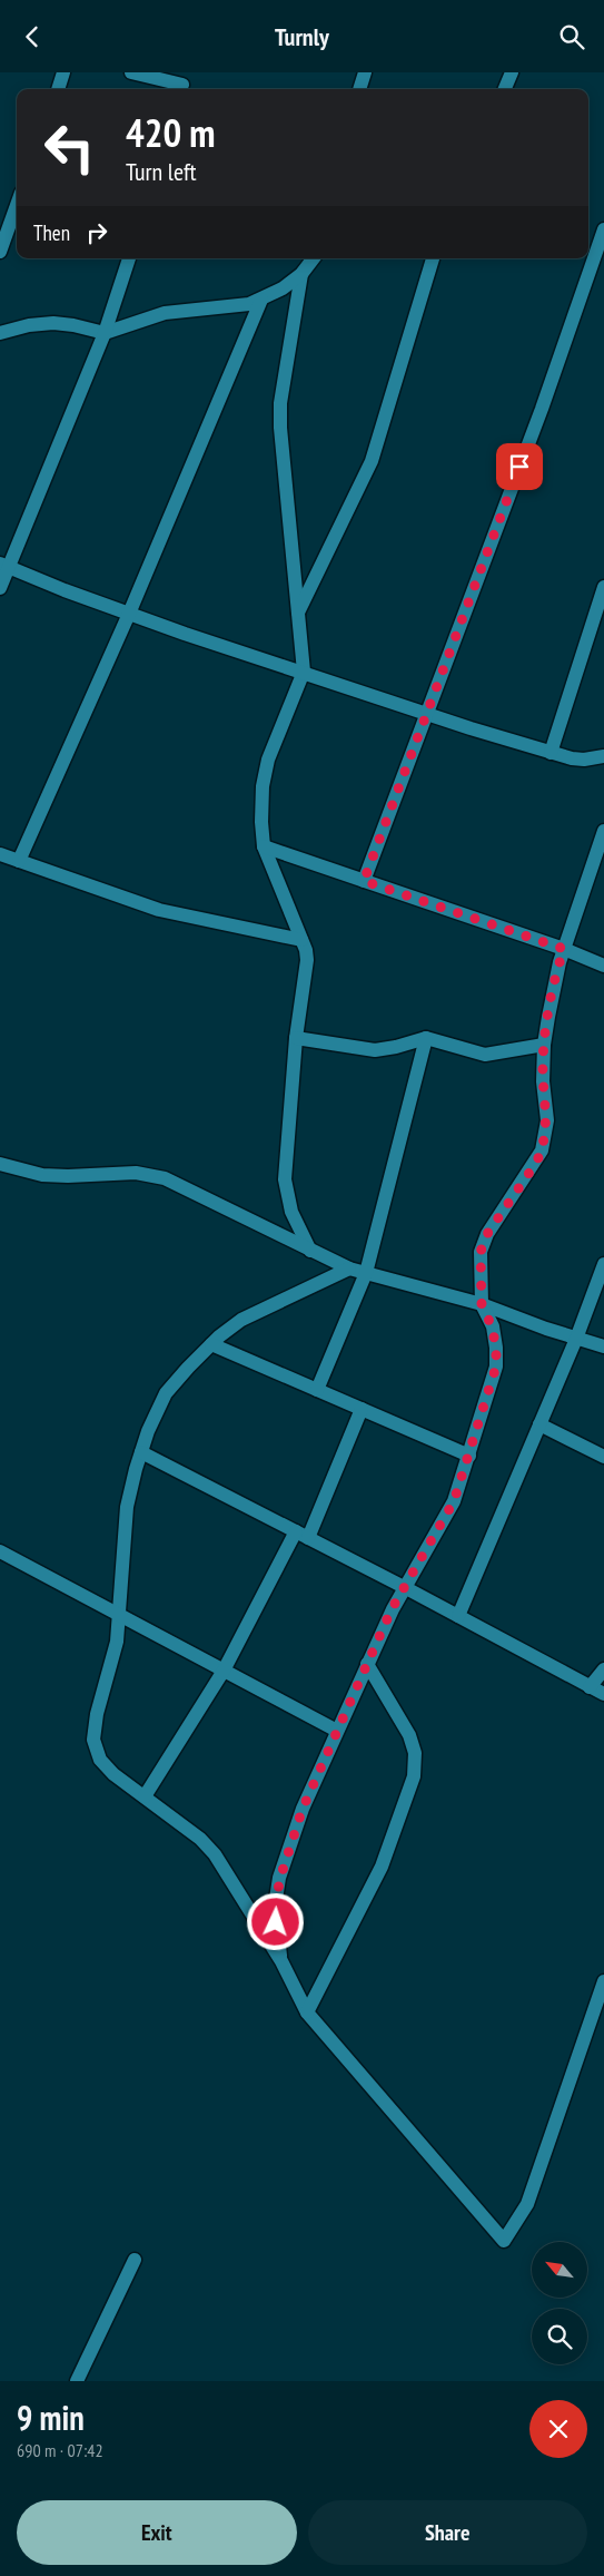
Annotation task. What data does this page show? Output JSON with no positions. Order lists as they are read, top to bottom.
{
  "north": "top left",
  "page": {
    "header": "Turnly",
    "turn": ["420 m", "Turn left"],
    "then": "Then",
    "heading": ["9 min", "690 m · 07:42"],
    "buttons": ["Exit", "Share"]
  }
}
